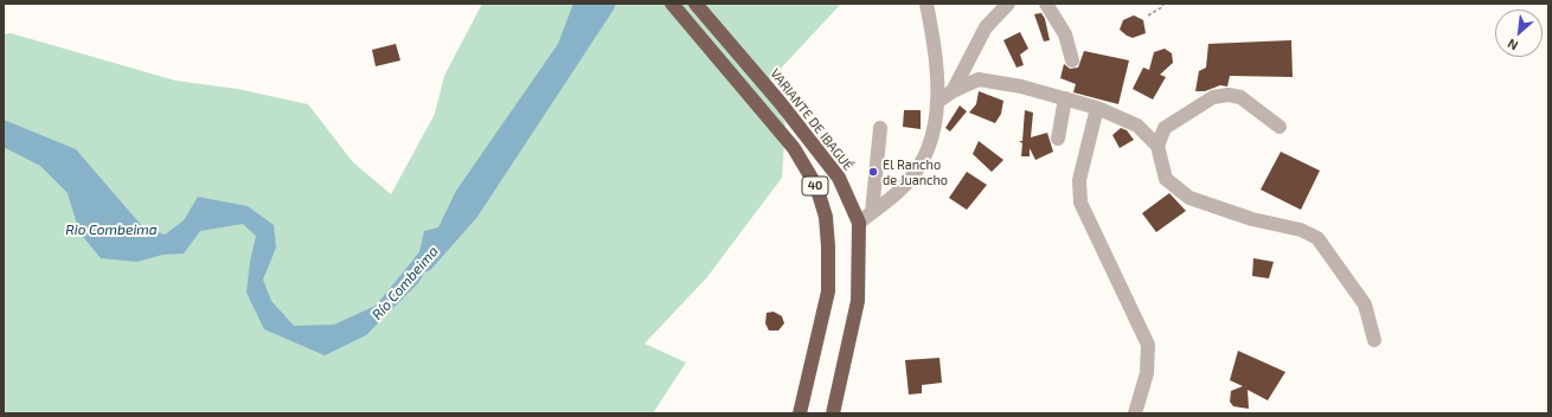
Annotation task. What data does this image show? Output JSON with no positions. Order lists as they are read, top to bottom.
{
  "streets": {
    "highway": ["VARIANTE DE IBAGUÉ", "40"]
  },
  "water": ["Rio Combeima", "Río Combeima"],
  "places": ["El Rancho de Juancho"],
  "north": "bottom left"
}
